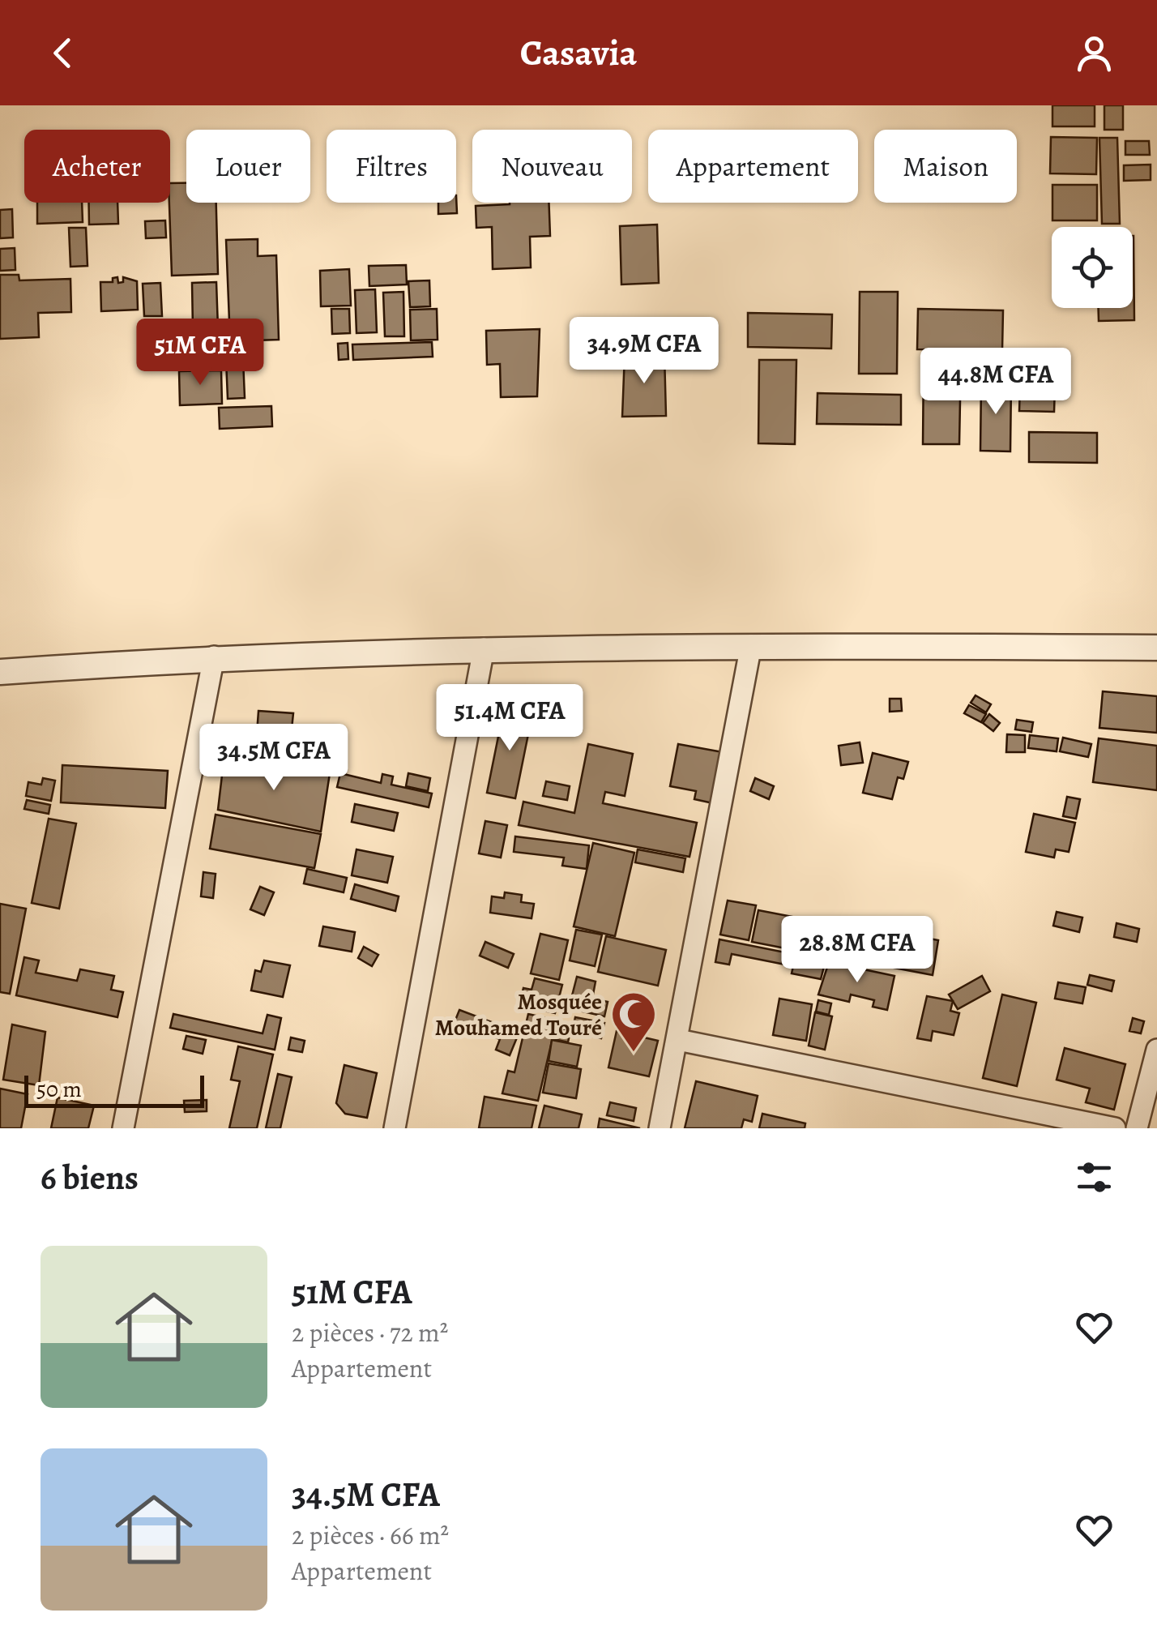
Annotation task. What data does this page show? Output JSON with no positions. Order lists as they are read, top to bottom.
{
  "places": {
    "mosque": ["Mosquée Mouhamed Touré"]
  },
  "scale_bar": "50 m",
  "page": {
    "header": "Casavia",
    "chip": [
      "Acheter",
      "Louer",
      "Filtres",
      "Nouveau",
      "Appartement",
      "Maison"
    ],
    "price": [
      "34.9M CFA",
      "51M CFA",
      "44.8M CFA",
      "51.4M CFA",
      "34.5M CFA",
      "28.8M CFA"
    ],
    "scale": "50 m",
    "heading": "6 biens",
    "list": [
      {
        "name": "51M CFA",
        "note": "2 pièces · 72 m² · Appartement"
      },
      {
        "name": "34.5M CFA",
        "note": "2 pièces · 66 m² · Appartement"
      }
    ]
  }
}
